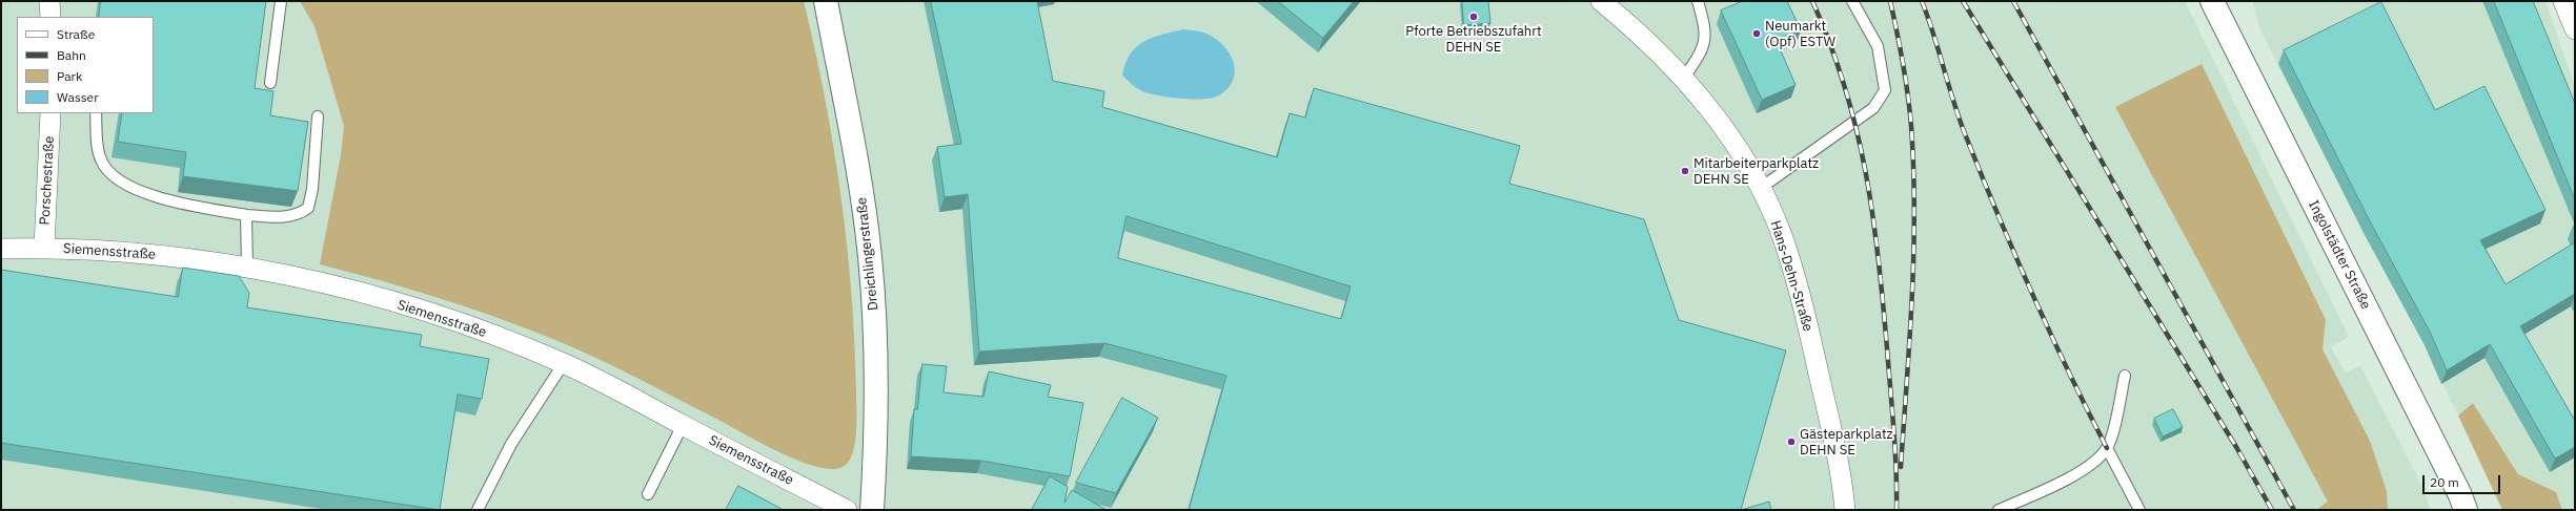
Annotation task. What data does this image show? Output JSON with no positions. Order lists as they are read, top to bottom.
{
  "streets": {
    "street": [
      "Porschestraße",
      "Siemensstraße",
      "Dreichlingerstraße",
      "Ingolstädter Straße",
      "Hans-Dehn-Straße"
    ]
  },
  "crossings": [
    ["Porschestraße", "Siemensstraße"]
  ],
  "places": [
    "Pforte Betriebszufahrt DEHN SE",
    "Neumarkt (Opf) ESTW",
    "Mitarbeiterparkplatz DEHN SE",
    "Gästeparkplatz DEHN SE"
  ],
  "legend": [
    "Straße",
    "Bahn",
    "Park",
    "Wasser"
  ],
  "scale_bar": "20 m"
}
